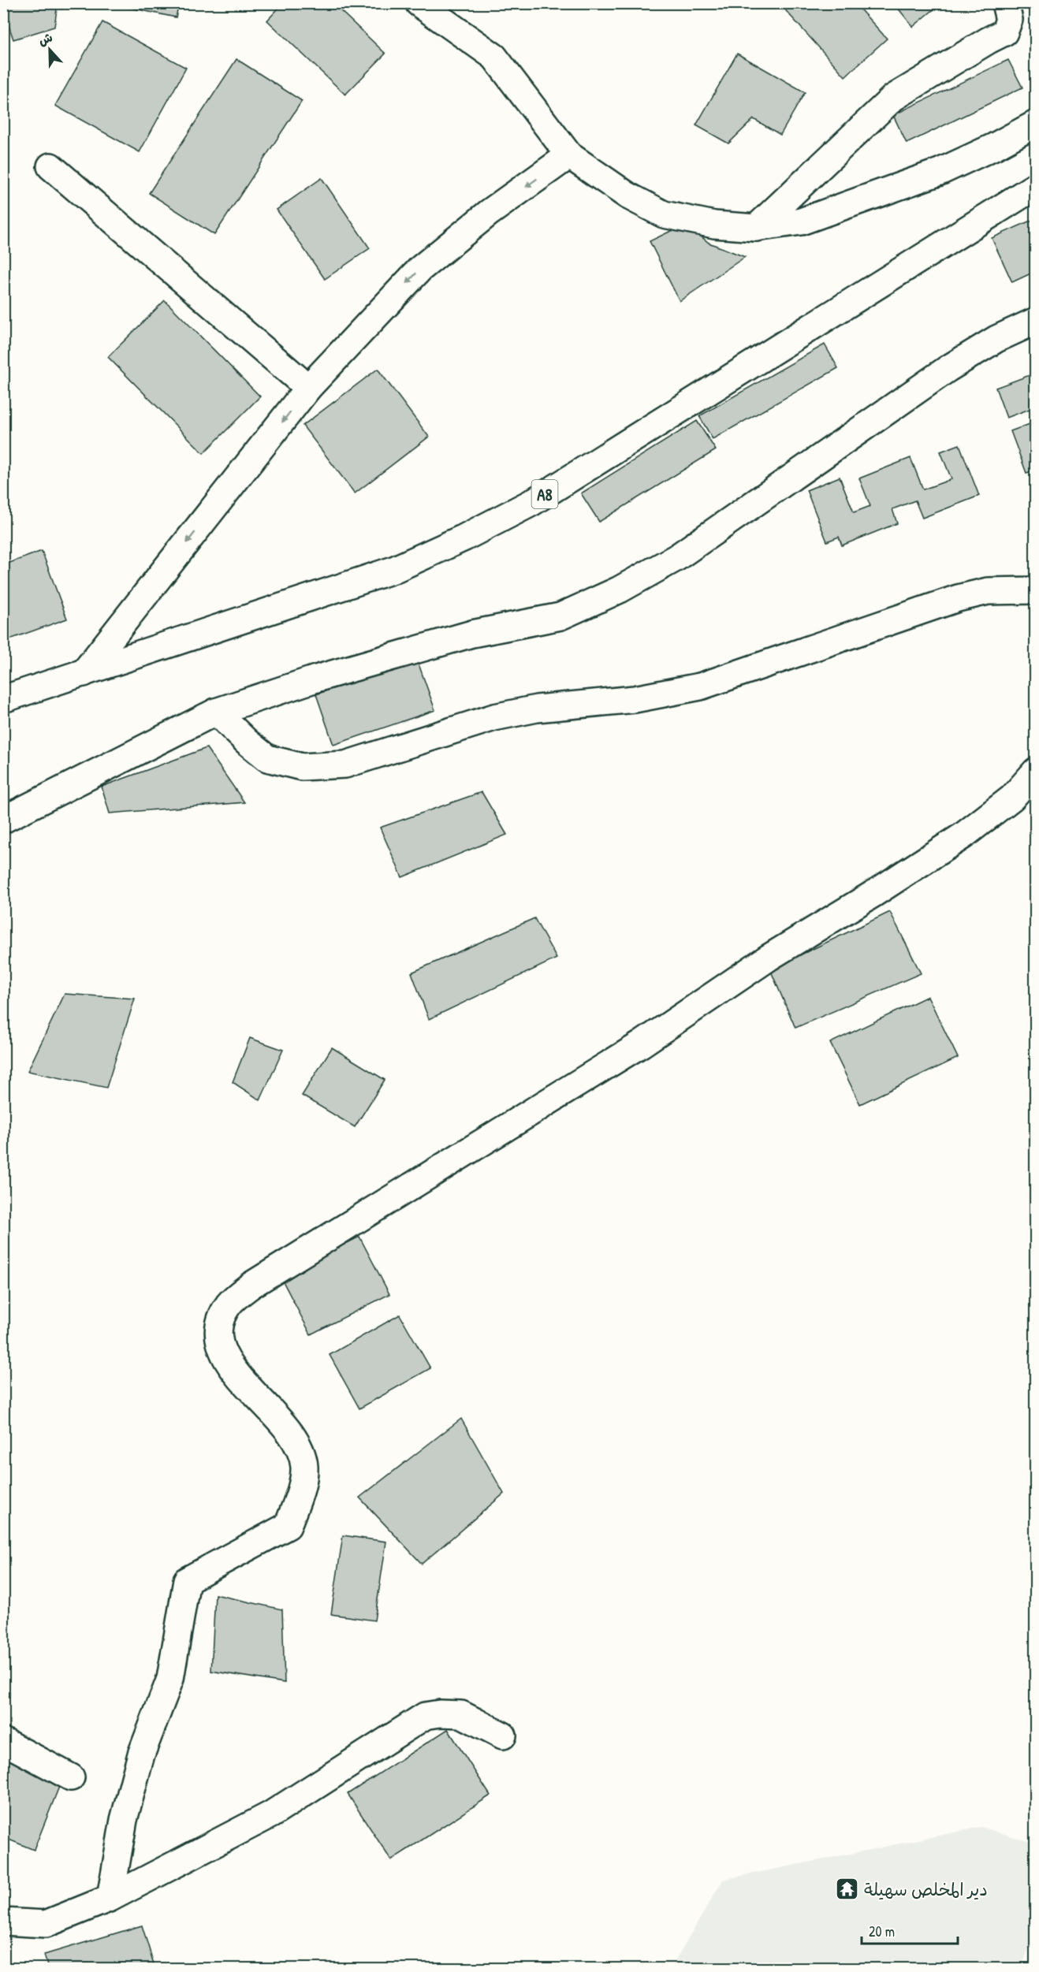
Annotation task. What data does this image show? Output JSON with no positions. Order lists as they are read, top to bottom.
{
  "streets": {
    "main road": ["A8"]
  },
  "places": {
    "temple": ["دير المخلص سهيلة"]
  },
  "scale_bar": "20 m",
  "north": "top"
}
